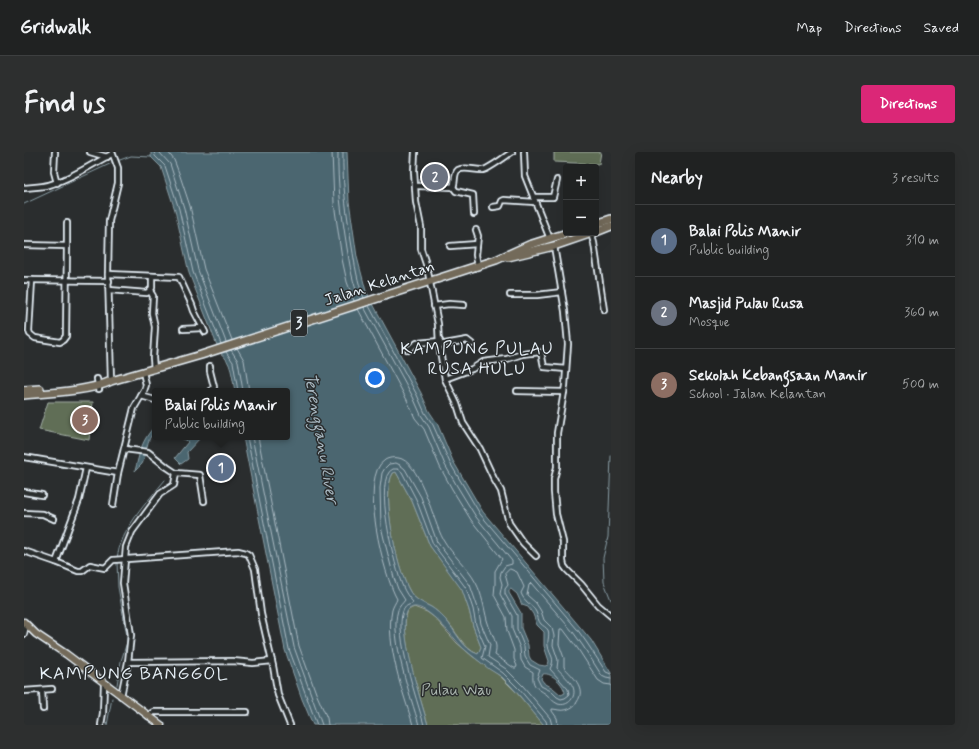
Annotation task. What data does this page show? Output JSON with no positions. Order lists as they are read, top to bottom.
{
  "streets": {
    "highway": ["Jalan Kelantan", "3"]
  },
  "districts": ["KAMPUNG PULAU RUSA HULU", "KAMPUNG BANGGOL"],
  "water": ["Terengganu River"],
  "parks": ["Pulau Wau"],
  "page": {
    "header": "Gridwalk",
    "nav": ["Map", "Directions", "Saved"],
    "buttons": "Directions",
    "title": "Find us",
    "heading": ["Nearby", "3 results"],
    "pins": ["2", "3", "1"],
    "map_buttons": ["+", "−"],
    "list": [
      {
        "mark": "1",
        "name": "Balai Polis Manir",
        "note": "Public building",
        "value": "310 m"
      },
      {
        "mark": "2",
        "name": "Masjid Pulau Rusa",
        "note": "Mosque",
        "value": "360 m"
      },
      {
        "mark": "3",
        "name": "Sekolah Kebangsaan Manir",
        "note": "School · Jalan Kelantan",
        "value": "500 m"
      }
    ],
    "popup": ["Balai Polis Manir", "Public building"]
  }
}
